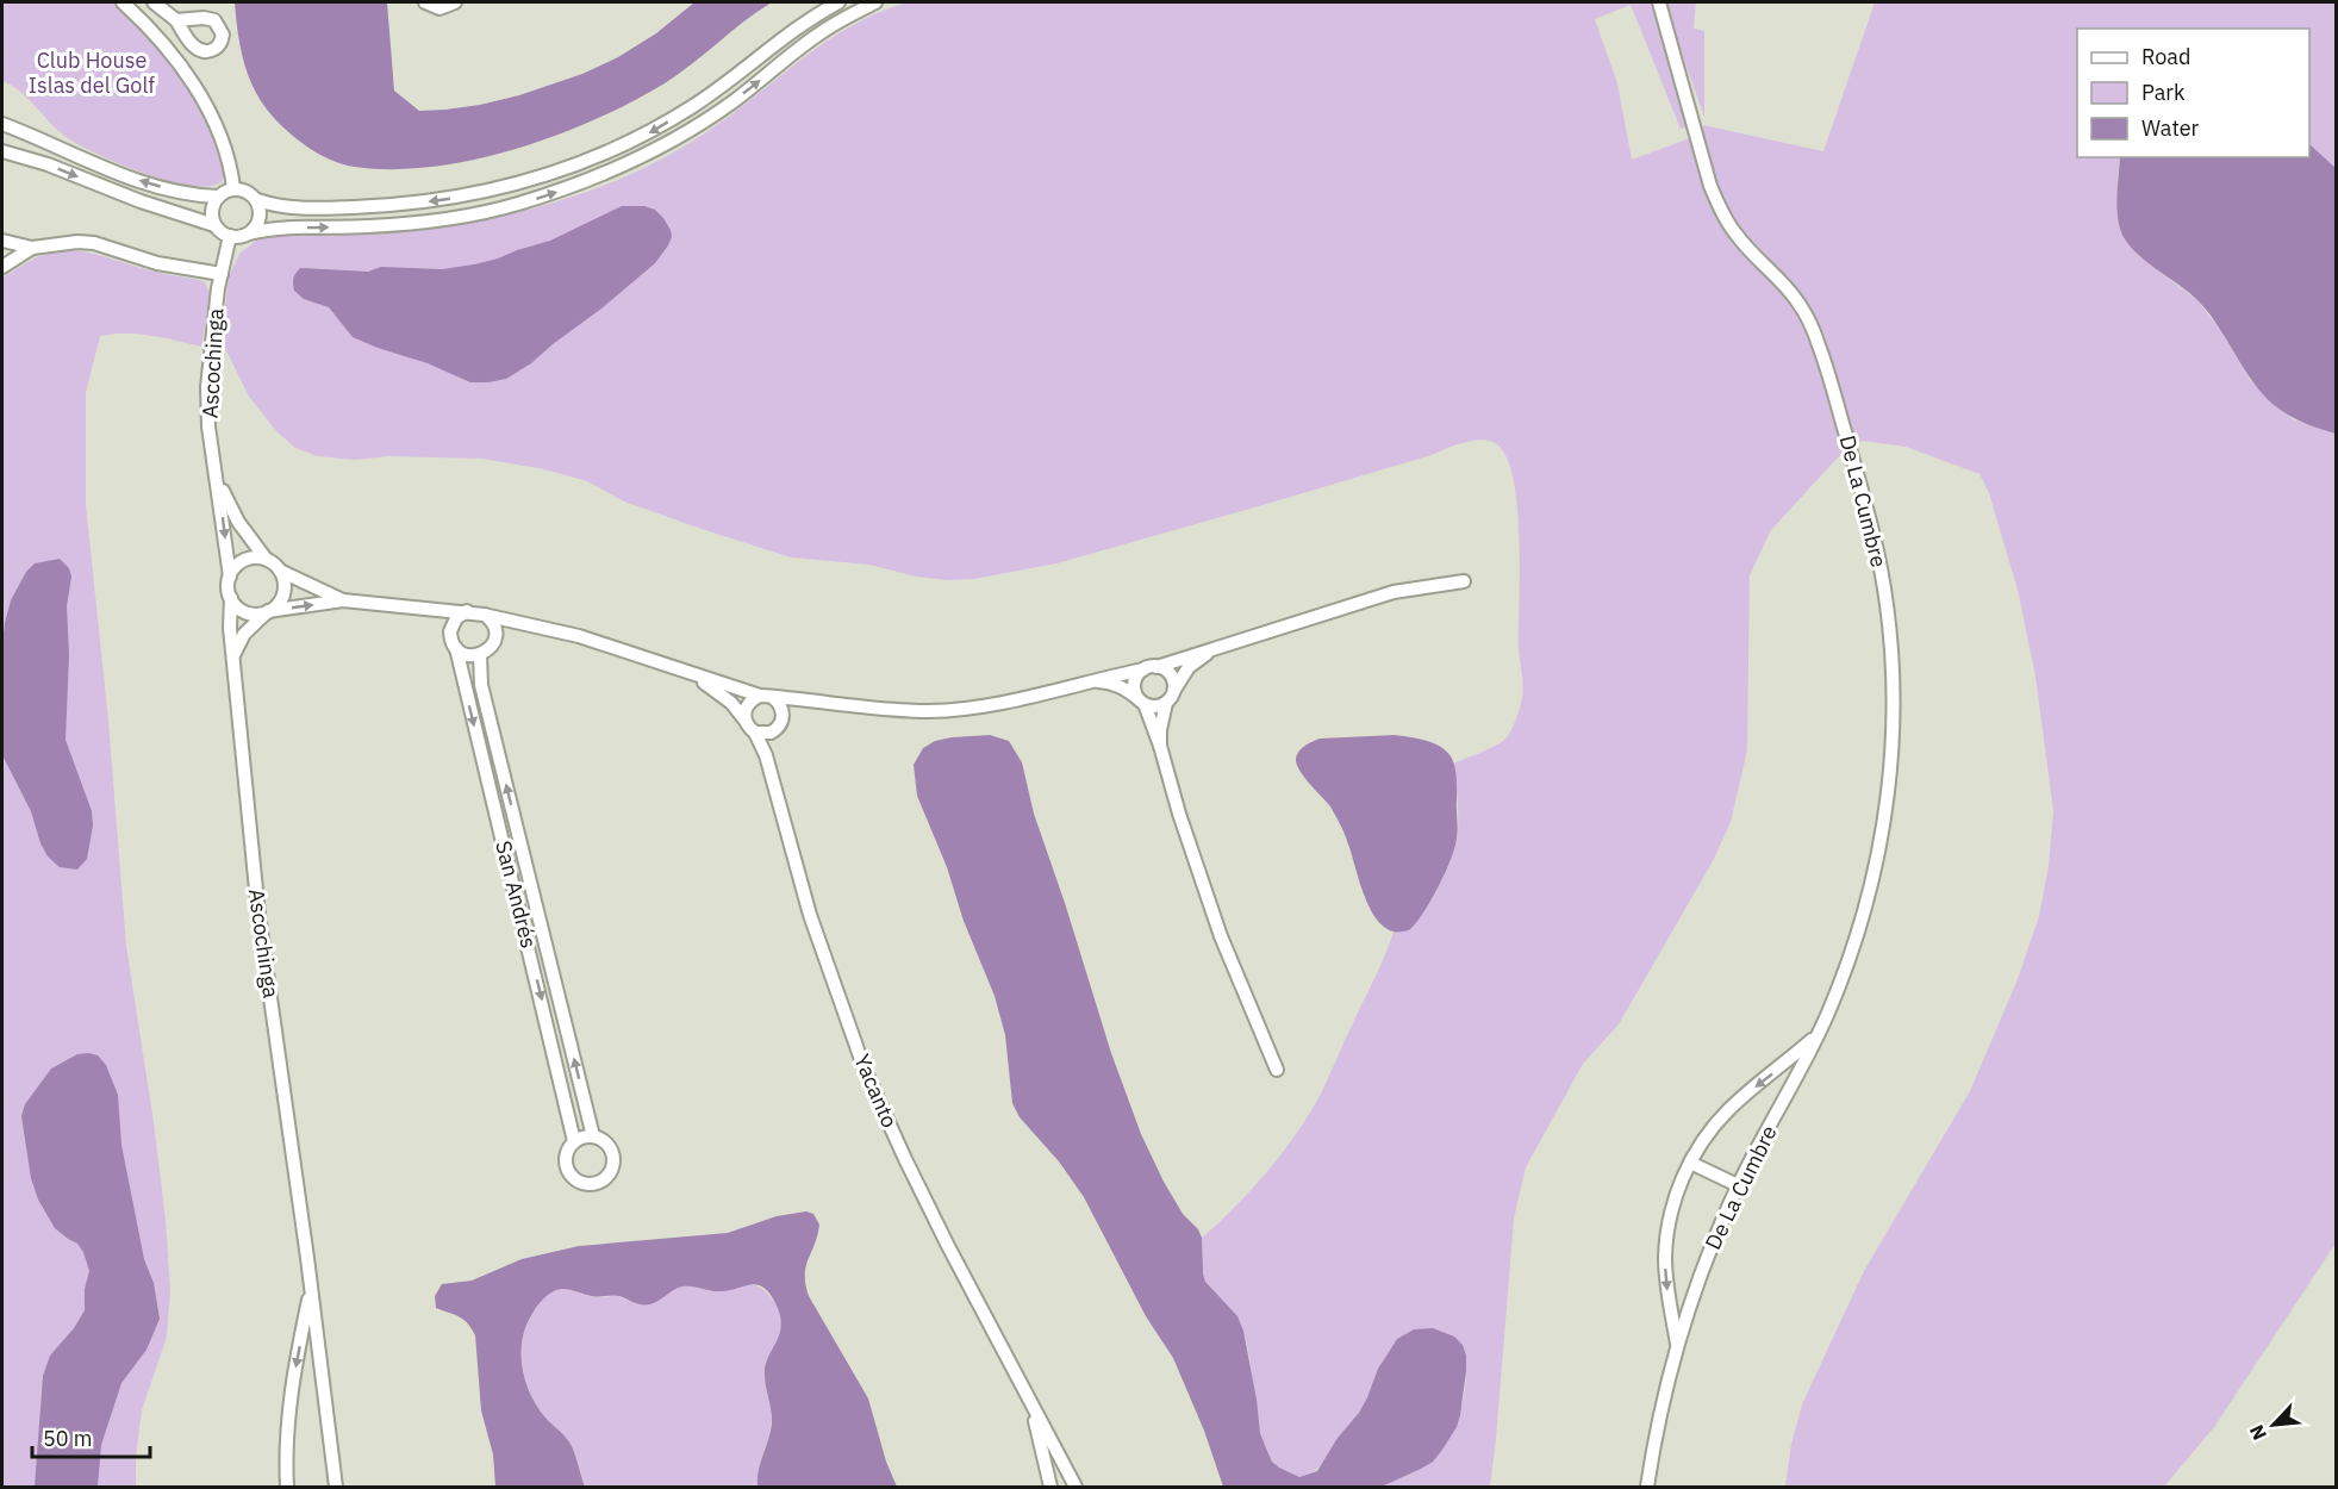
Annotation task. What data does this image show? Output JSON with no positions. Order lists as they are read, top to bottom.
{
  "streets": {
    "street": [
      "Ascochinga",
      "De La Cumbre",
      "San Andrés",
      "Yacanto"
    ]
  },
  "parks": ["Club House Islas del Golf"],
  "legend": ["Road", "Park", "Water"],
  "scale_bar": "50 m",
  "north": "bottom left"
}
